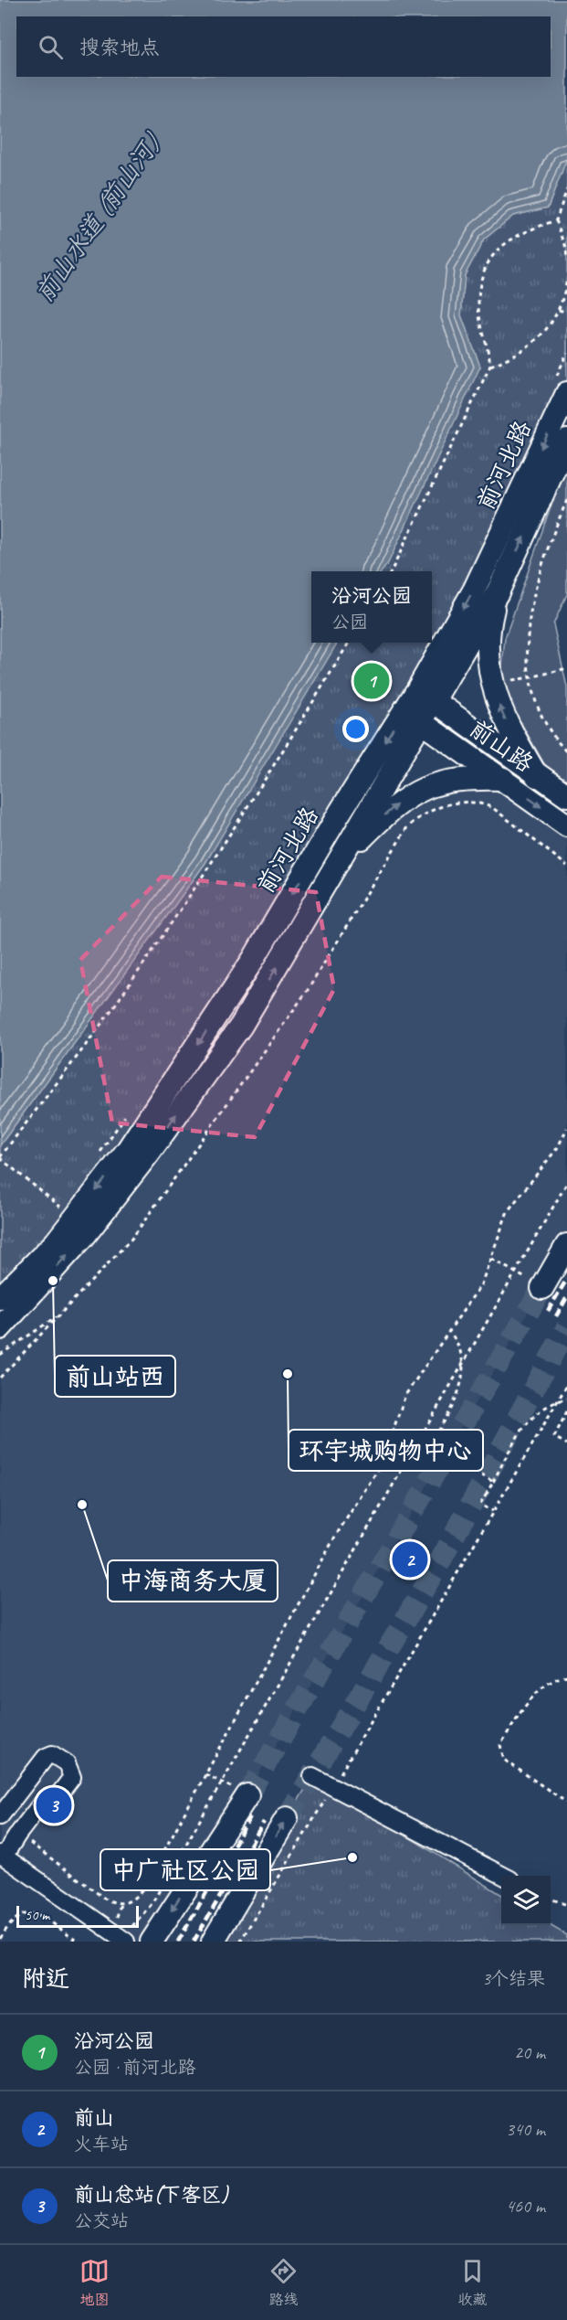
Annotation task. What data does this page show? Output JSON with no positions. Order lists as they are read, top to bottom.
{
  "streets": {
    "main road": ["前河北路", "前山路"]
  },
  "crossings": [
    ["前河北路", "前山路"]
  ],
  "water": ["前山水道 (前山河)"],
  "places": [
    "前山站西",
    "环宇城购物中心",
    "中海商务大厦",
    "中广社区公园"
  ],
  "scale_bar": "50 m",
  "page": {
    "search": "搜索地点",
    "popup": ["沿河公园", "公园"],
    "pins": ["1", "2", "3"],
    "scale": "50 m",
    "heading": ["附近", "3个结果"],
    "list": [
      {
        "mark": "1",
        "name": "沿河公园",
        "note": "公园 · 前河北路",
        "value": "20 m"
      },
      {
        "mark": "2",
        "name": "前山",
        "note": "火车站",
        "value": "340 m"
      },
      {
        "mark": "3",
        "name": "前山总站(下客区)",
        "note": "公交站",
        "value": "460 m"
      }
    ],
    "nav": ["地图", "路线", "收藏"]
  }
}
